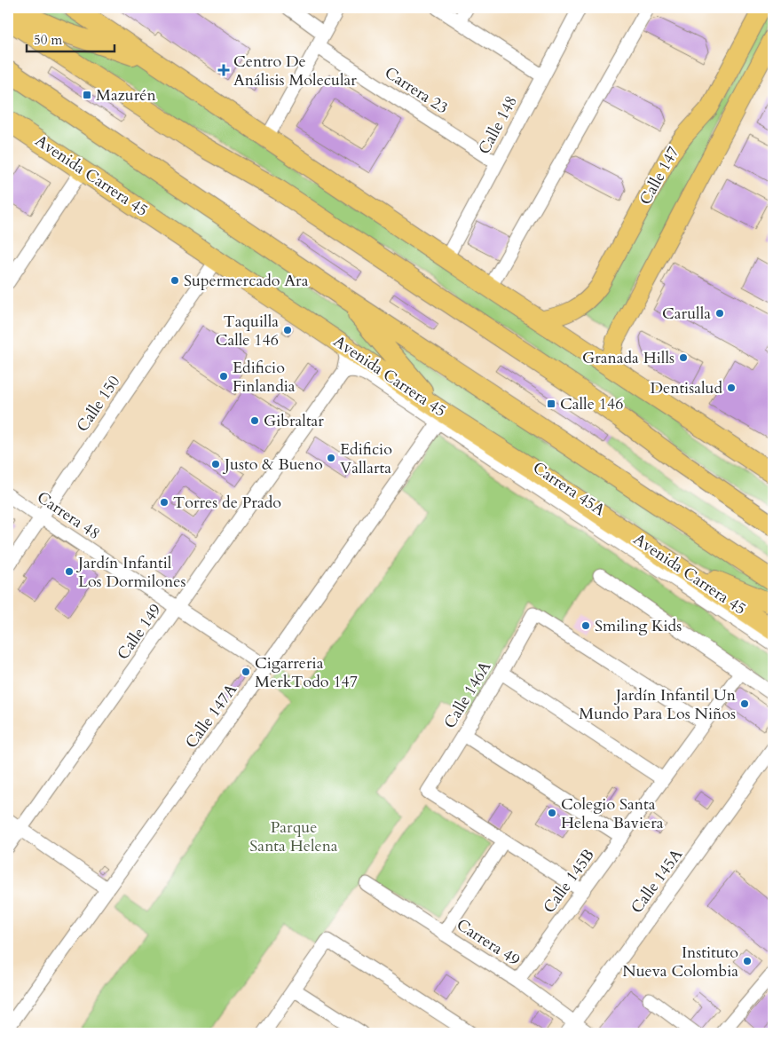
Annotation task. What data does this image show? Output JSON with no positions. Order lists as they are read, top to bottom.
{
  "streets": {
    "highway": ["Avenida Carrera 45"],
    "main road": ["Calle 147"],
    "street": [
      "Carrera 23",
      "Calle 148",
      "Calle 150",
      "Carrera 45A",
      "Carrera 48",
      "Calle 149",
      "Calle 146A",
      "Calle 147A",
      "Calle 145B",
      "Calle 145A",
      "Carrera 49"
    ]
  },
  "crossings": [
    ["Carrera 23", "Calle 148"],
    ["Avenida Carrera 45", "Calle 150"],
    ["Avenida Carrera 45", "Carrera 45A"],
    ["Avenida Carrera 45", "Calle 147A"],
    ["Calle 150", "Carrera 48"],
    ["Carrera 45A", "Calle 149"],
    ["Carrera 45A", "Calle 147A"],
    ["Carrera 48", "Calle 149"],
    ["Carrera 48", "Calle 147A"],
    ["Calle 146A", "Calle 145B"],
    ["Calle 145B", "Carrera 49"],
    ["Calle 145A", "Carrera 49"]
  ],
  "parks": ["Parque Santa Helena"],
  "places": {
    "health": ["Centro De Análisis Molecular"],
    "transit": ["Mazurén", "Calle 146"],
    "other": [
      "Supermercado Ara",
      "Carulla",
      "Taquilla Calle 146",
      "Granada Hills",
      "Edificio Finlandia",
      "Dentisalud",
      "Gibraltar",
      "Edificio Vallarta",
      "Justo & Bueno",
      "Torres de Prado",
      "Jardín Infantil Los Dormilones",
      "Smiling Kids",
      "Cigarreria MerkTodo 147",
      "Jardín Infantil Un Mundo Para Los Niños",
      "Colegio Santa Helena Baviera",
      "Instituto Nueva Colombia"
    ]
  },
  "scale_bar": "50 m"
}
